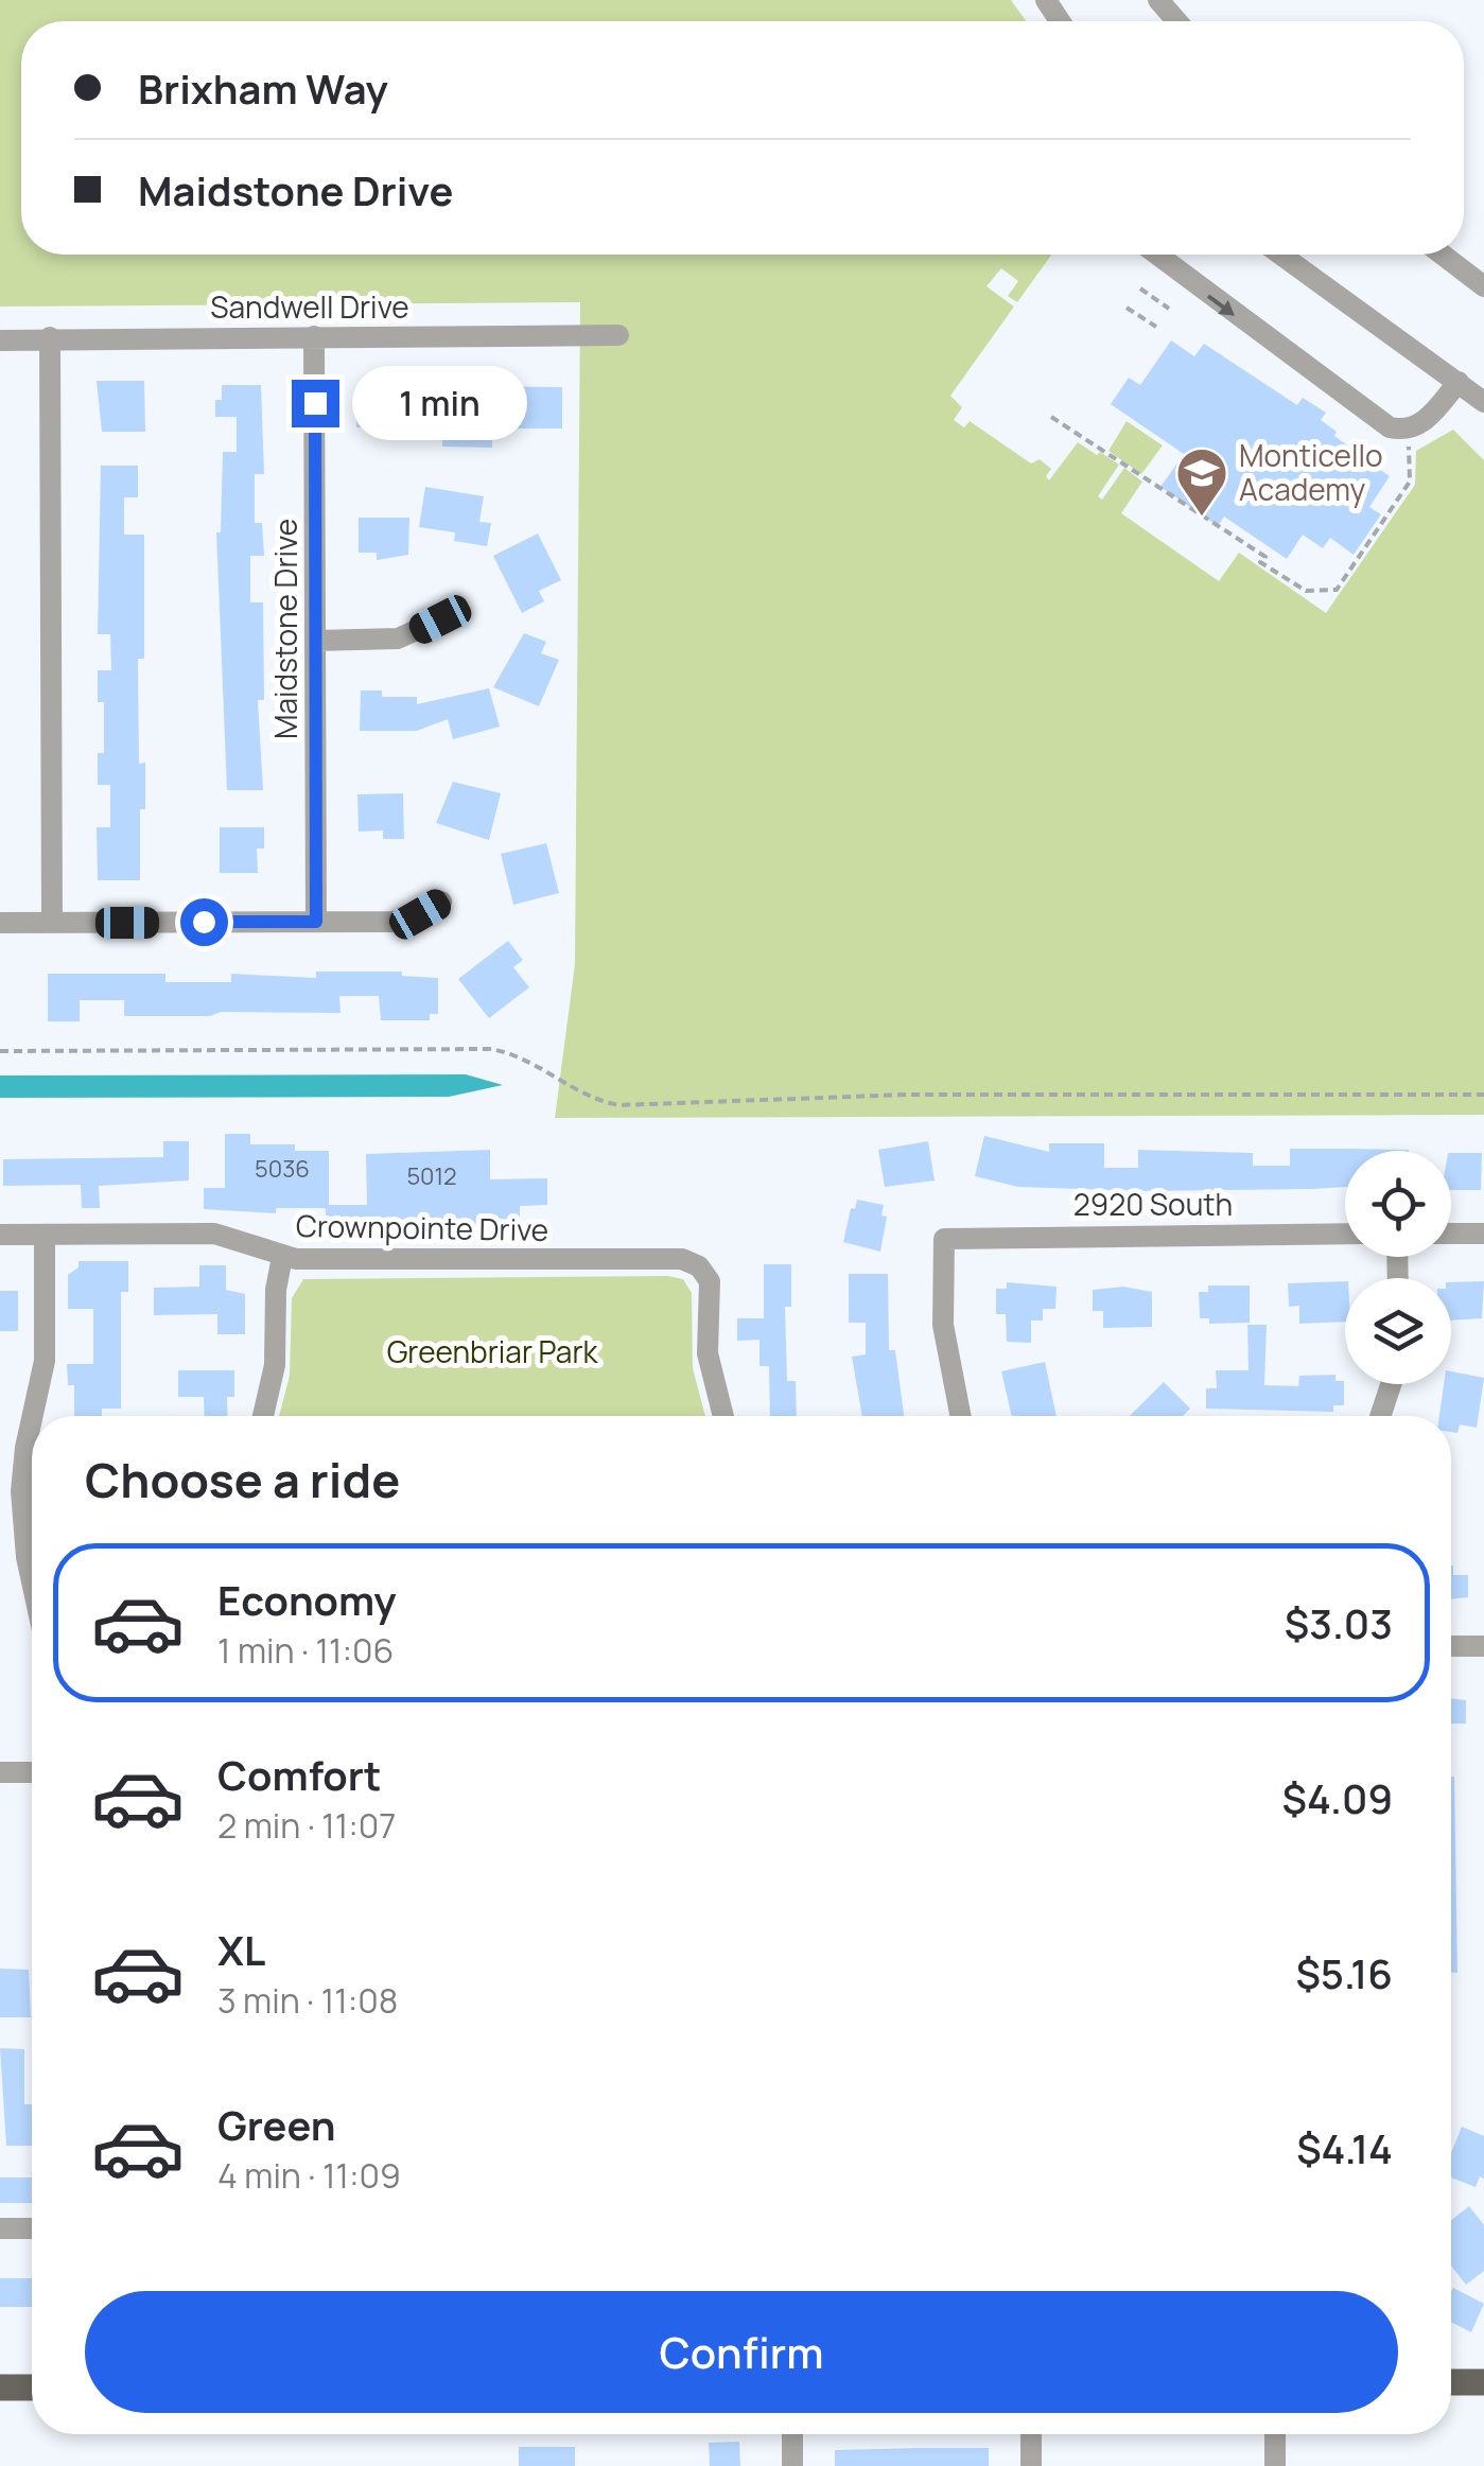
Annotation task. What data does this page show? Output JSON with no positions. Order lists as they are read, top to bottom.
{
  "streets": {
    "street": [
      "Sandwell Drive",
      "Maidstone Drive",
      "2920 South",
      "Crownpointe Drive"
    ]
  },
  "crossings": [
    ["Sandwell Drive", "Maidstone Drive"]
  ],
  "parks": ["Greenbriar Park"],
  "places": {
    "school or university": ["Monticello Academy"]
  },
  "house_numbers": ["5036", "5012"],
  "page": {
    "banner": ["Brixham Way", "Maidstone Drive"],
    "bubble": "1 min",
    "heading": "Choose a ride",
    "list": [
      {
        "name": "Economy",
        "note": "1 min · 11:06",
        "value": "$3.03"
      },
      {
        "name": "Comfort",
        "note": "2 min · 11:07",
        "value": "$4.09"
      },
      {
        "name": "XL",
        "note": "3 min · 11:08",
        "value": "$5.16"
      },
      {
        "name": "Green",
        "note": "4 min · 11:09",
        "value": "$4.14"
      }
    ],
    "buttons": "Confirm"
  }
}
